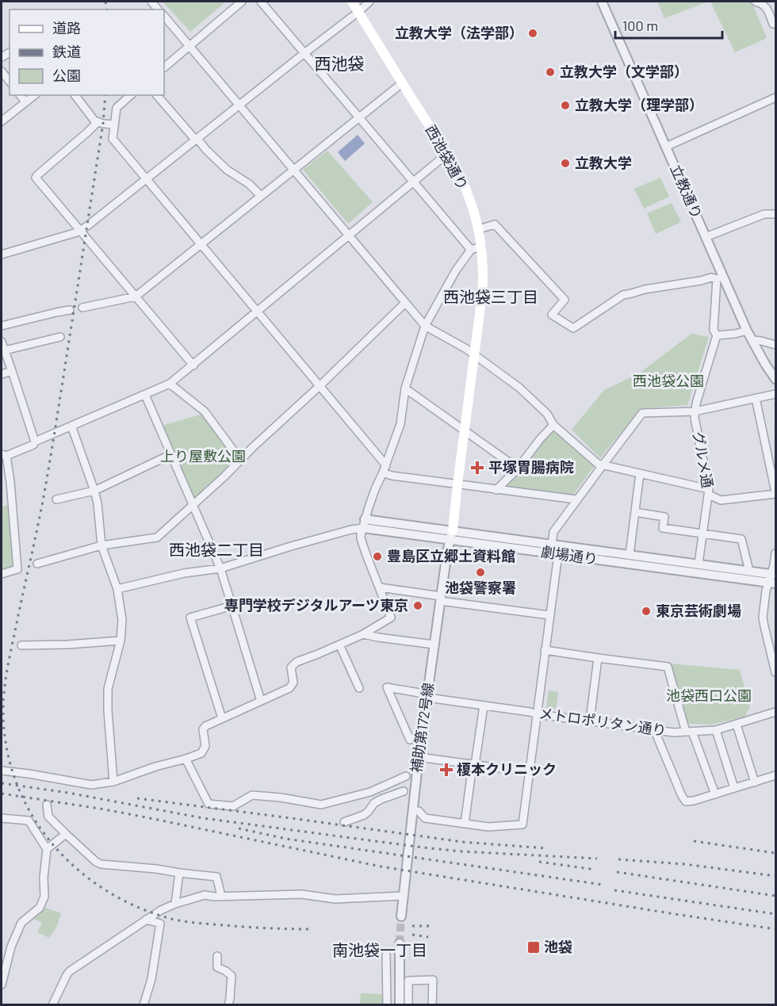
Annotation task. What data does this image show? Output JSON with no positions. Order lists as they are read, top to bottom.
{
  "streets": {
    "main road": ["西池袋通り"],
    "street": [
      "立教通り",
      "グルメ通",
      "劇場通り",
      "メトロポリタン通り",
      "補助第172号線"
    ]
  },
  "crossings": [
    ["西池袋通り", "劇場通り"],
    ["西池袋通り", "補助第172号線"],
    ["グルメ通", "劇場通り"],
    ["劇場通り", "補助第172号線"],
    ["メトロポリタン通り", "補助第172号線"]
  ],
  "districts": [
    "西池袋",
    "西池袋三丁目",
    "西池袋二丁目",
    "南池袋一丁目"
  ],
  "parks": ["西池袋公園", "上り屋敷公園", "池袋西口公園"],
  "places": {
    "other": [
      "立教大学（法学部）",
      "立教大学（文学部）",
      "立教大学（理学部）",
      "立教大学",
      "豊島区立郷土資料館",
      "池袋警察署",
      "専門学校デジタルアーツ東京",
      "東京芸術劇場"
    ],
    "health": ["平塚胃腸病院", "榎本クリニック"],
    "transit": ["池袋"]
  },
  "legend": ["道路", "鉄道", "公園"],
  "scale_bar": "100 m"
}
